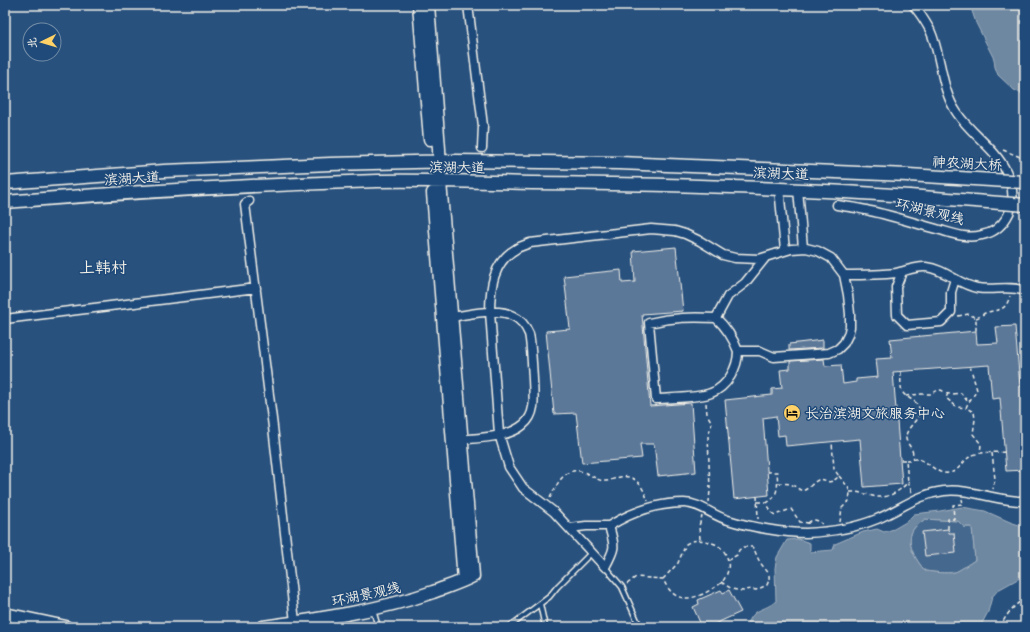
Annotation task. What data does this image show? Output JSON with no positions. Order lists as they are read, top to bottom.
{
  "streets": {
    "main road": ["神农湖大桥", "滨湖大道", "环湖景观线"]
  },
  "crossings": [
    ["神农湖大桥", "滨湖大道"]
  ],
  "districts": ["上韩村"],
  "places": {
    "hotel": ["长治滨湖文旅服务中心"]
  },
  "north": "left"
}
